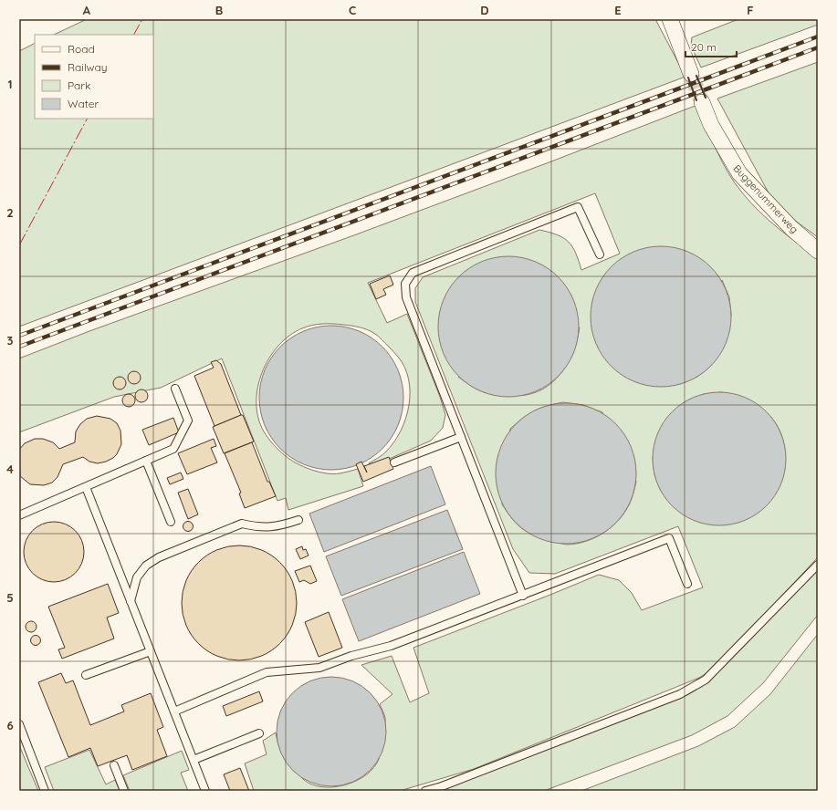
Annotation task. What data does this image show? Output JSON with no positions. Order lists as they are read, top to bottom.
{
  "streets": {
    "street": ["Buggenummerweg"]
  },
  "legend": [
    "Road",
    "Railway",
    "Park",
    "Water"
  ],
  "scale_bar": "20 m",
  "grid": {
    "columns": [
      "A",
      "B",
      "C",
      "D",
      "E",
      "F"
    ],
    "rows": [
      "1",
      "2",
      "3",
      "4",
      "5",
      "6"
    ]
  }
}
